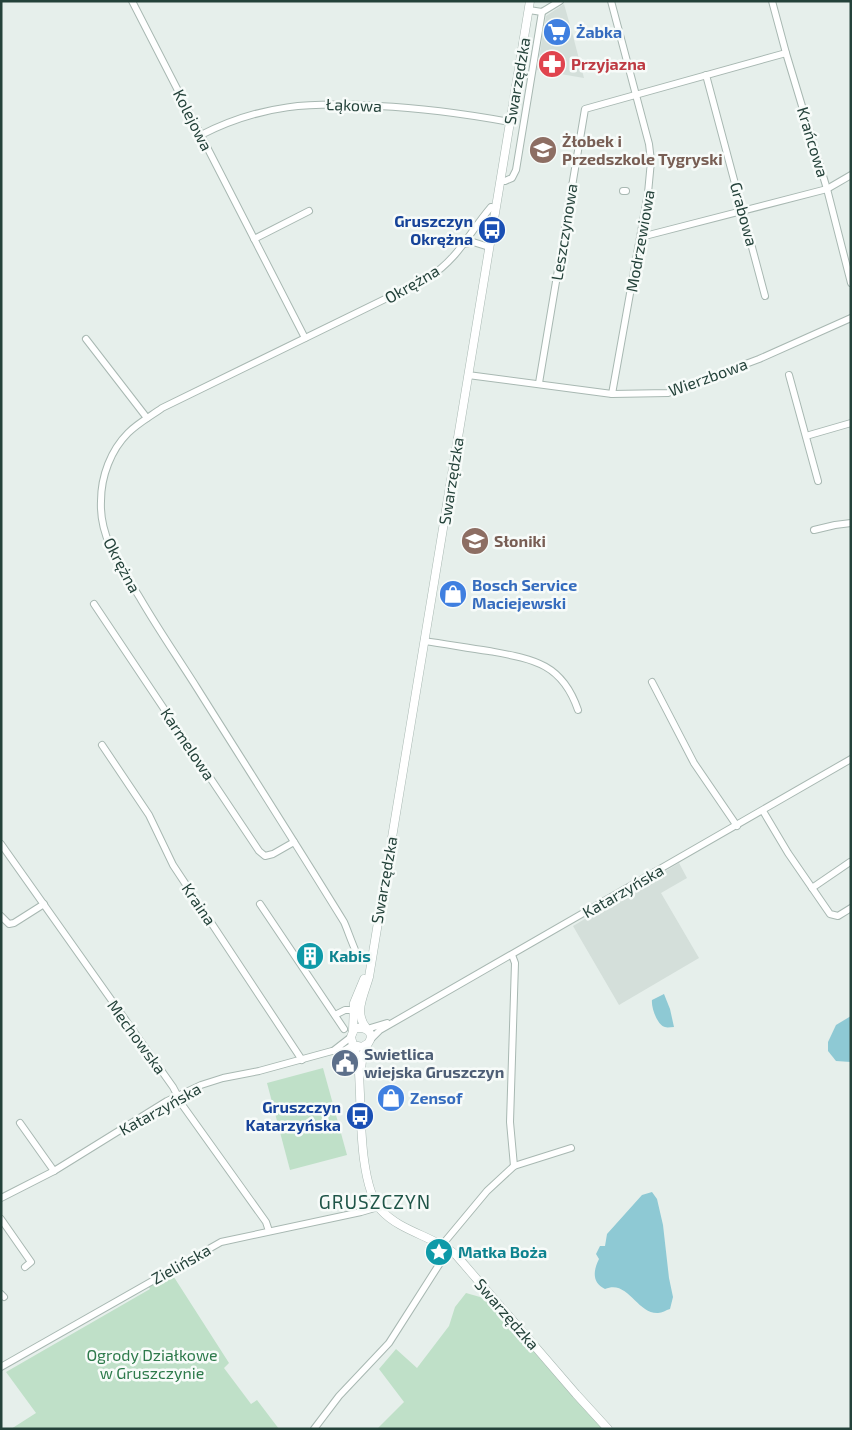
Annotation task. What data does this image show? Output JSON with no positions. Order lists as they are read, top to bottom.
{
  "streets": {
    "street": [
      "Swarzędzka",
      "Łąkowa",
      "Kolejowa",
      "Krańcowa",
      "Grabowa",
      "Leszczynowa",
      "Modrzewiowa",
      "Okrężna",
      "Wierzbowa",
      "Karmelowa",
      "Katarzyńska",
      "Kraina",
      "Mechowska",
      "Zielińska"
    ]
  },
  "crossings": [
    ["Swarzędzka", "Łąkowa"],
    ["Swarzędzka", "Okrężna"],
    ["Swarzędzka", "Wierzbowa"],
    ["Swarzędzka", "Katarzyńska"],
    ["Swarzędzka", "Zielińska"],
    ["Łąkowa", "Kolejowa"],
    ["Kolejowa", "Okrężna"],
    ["Krańcowa", "Leszczynowa"],
    ["Grabowa", "Leszczynowa"],
    ["Leszczynowa", "Modrzewiowa"],
    ["Leszczynowa", "Wierzbowa"],
    ["Modrzewiowa", "Wierzbowa"],
    ["Okrężna", "Karmelowa"],
    ["Katarzyńska", "Kraina"],
    ["Katarzyńska", "Mechowska"],
    ["Mechowska", "Zielińska"]
  ],
  "districts": ["GRUSZCZYN"],
  "parks": ["Ogrody Działkowe w Gruszczynie"],
  "places": {
    "supermarket": ["Żabka"],
    "pharmacy": ["Przyjazna"],
    "school or university": ["Żłobek i Przedszkole Tygryski", "Słoniki"],
    "bus stop": ["Gruszczyn Okrężna", "Gruszczyn Katarzyńska"],
    "shop": ["Bosch Service Maciejewski", "Zensof"],
    "building": ["Kabis"],
    "public building": ["Swietlica wiejska Gruszczyn"],
    "place": ["Matka Boża"]
  }
}
